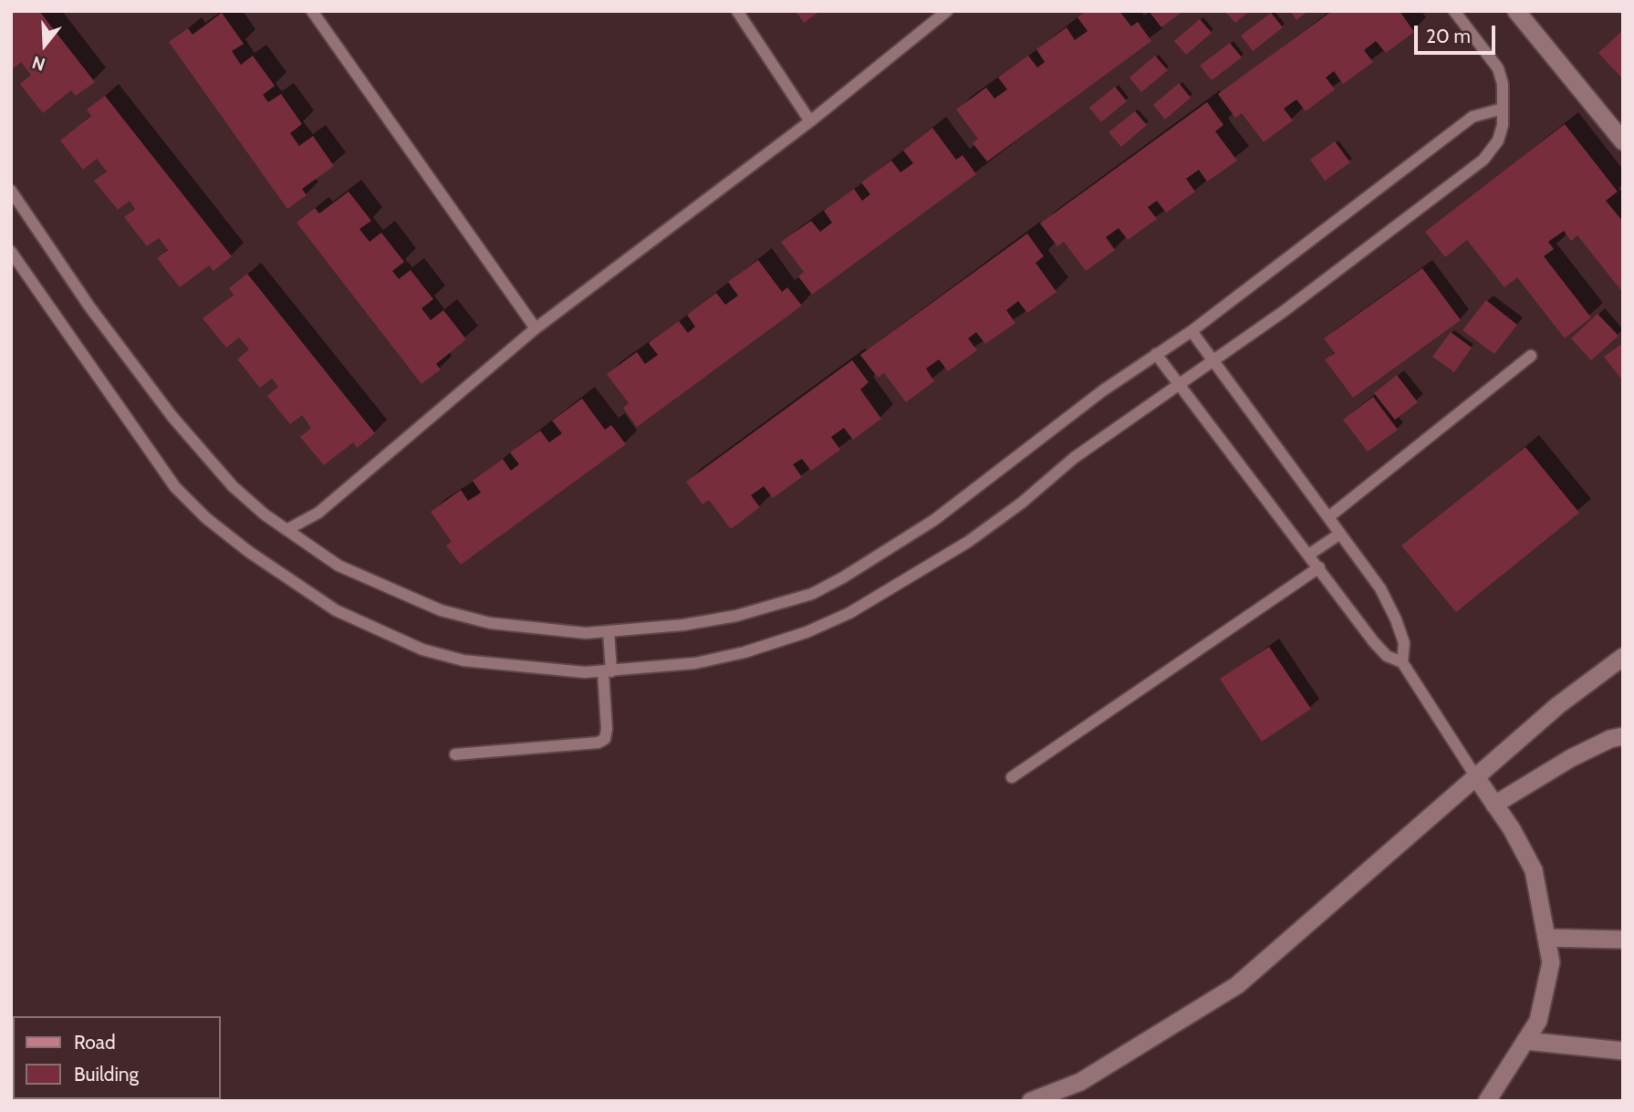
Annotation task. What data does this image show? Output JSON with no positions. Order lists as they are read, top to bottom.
{
  "legend": ["Road", "Building"],
  "scale_bar": "20 m",
  "north": "bottom"
}
